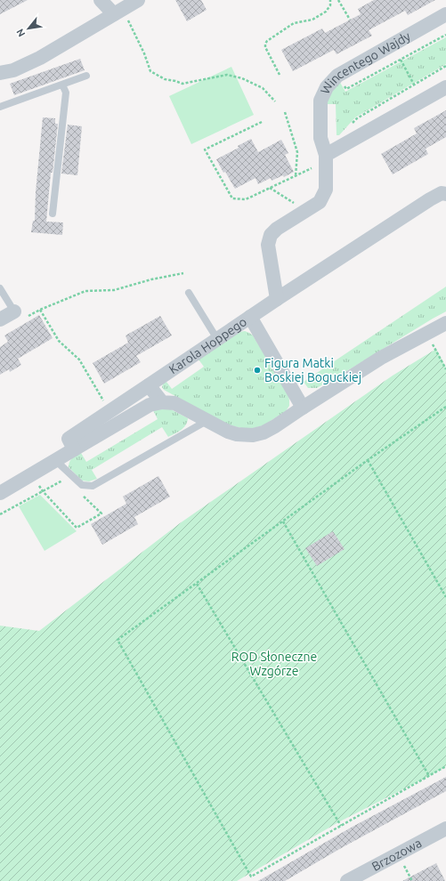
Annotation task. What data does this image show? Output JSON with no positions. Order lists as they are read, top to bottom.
{
  "streets": {
    "street": ["Wincentego Wajdy", "Karola Hoppego", "Brzozowa"]
  },
  "parks": ["ROD Słoneczne Wzgórze"],
  "places": ["Figura Matki Boskiej Boguckiej"],
  "north": "bottom left"
}
